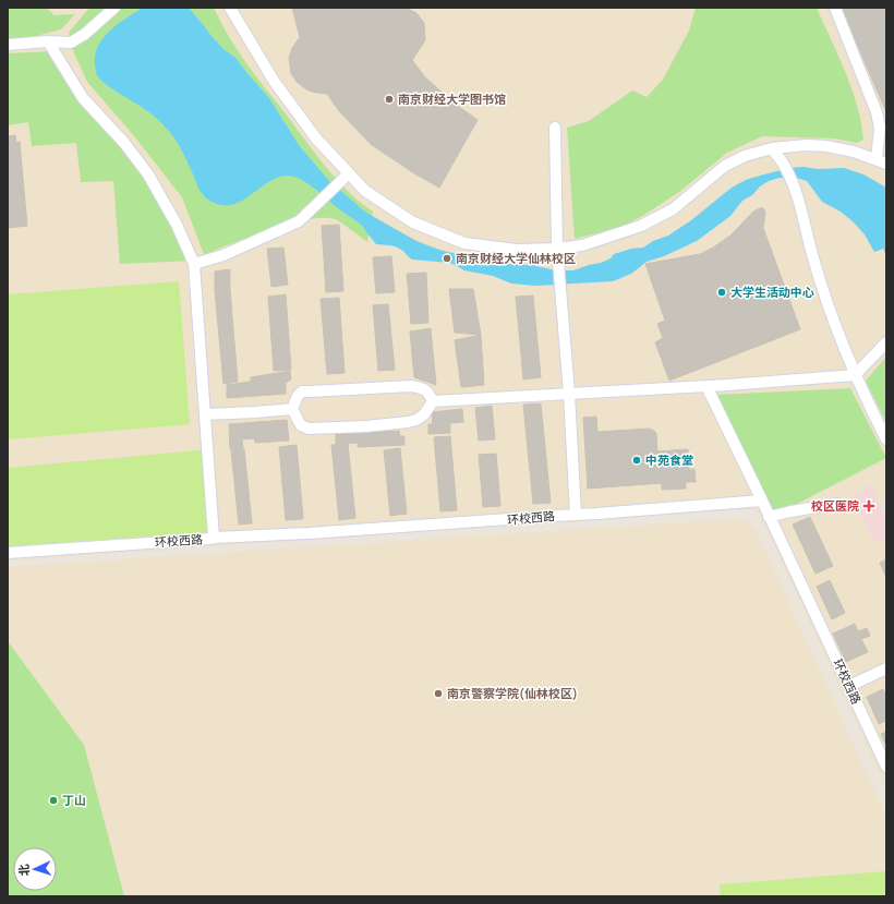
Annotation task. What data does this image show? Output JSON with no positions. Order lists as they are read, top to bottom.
{
  "streets": {
    "street": ["环校西路"]
  },
  "places": {
    "other": [
      "南京财经大学图书馆",
      "南京财经大学仙林校区",
      "大学生活动中心",
      "中苑食堂",
      "南京警察学院(仙林校区)",
      "丁山"
    ],
    "health": ["校区医院"]
  },
  "north": "left"
}
